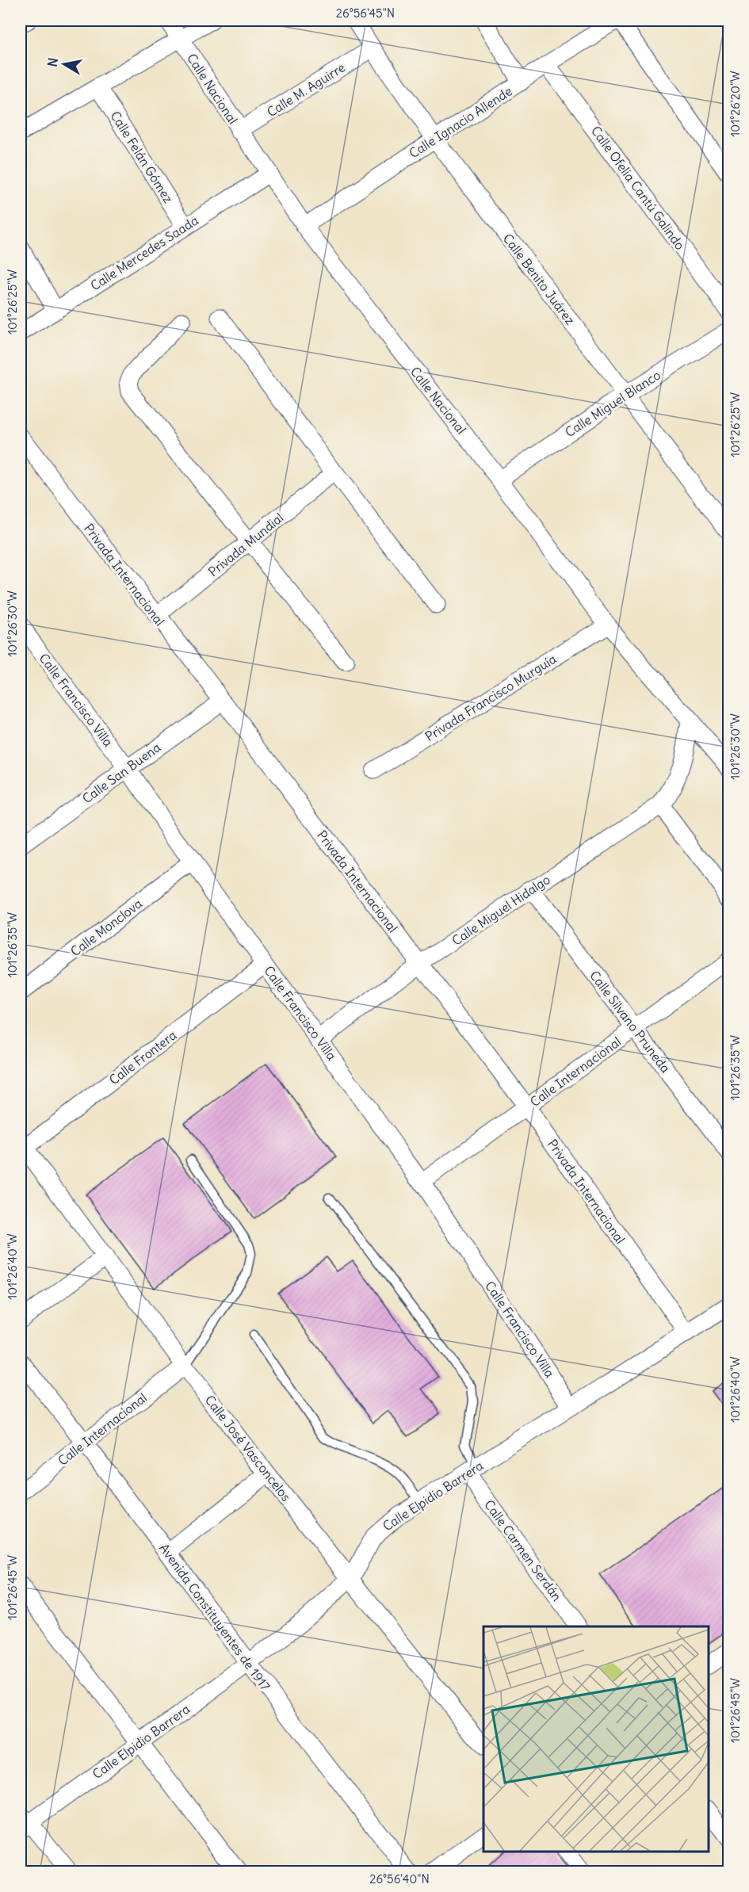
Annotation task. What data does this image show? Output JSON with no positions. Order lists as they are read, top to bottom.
{
  "streets": {
    "street": [
      "Calle Nacional",
      "Calle M. Aguirre",
      "Calle Ignacio Allende",
      "Calle Felán Gómez",
      "Calle Ofelia Cantú Galindo",
      "Calle Mercedes Saada",
      "Calle Benito Juárez",
      "Calle Miguel Blanco",
      "Privada Mundial",
      "Privada Internacional",
      "Privada Francisco Murguía",
      "Calle Francisco Villa",
      "Calle San Buena",
      "Calle Miguel Hidalgo",
      "Calle Monclova",
      "Calle Silvano Pruneda",
      "Calle Frontera",
      "Calle Internacional",
      "Calle José Vasconcelos",
      "Calle Elpidio Barrera",
      "Calle Carmen Serdán",
      "Avenida Constituyentes de 1917"
    ]
  },
  "crossings": [
    ["Calle Nacional", "Calle M. Aguirre"],
    ["Calle Nacional", "Calle Ignacio Allende"],
    ["Calle Nacional", "Calle Mercedes Saada"],
    ["Calle Nacional", "Calle Miguel Blanco"],
    ["Calle Nacional", "Privada Francisco Murguía"],
    ["Calle Nacional", "Calle Miguel Hidalgo"],
    ["Calle M. Aguirre", "Calle Benito Juárez"],
    ["Calle Ignacio Allende", "Calle Ofelia Cantú Galindo"],
    ["Calle Ignacio Allende", "Calle Benito Juárez"],
    ["Calle Felán Gómez", "Calle Mercedes Saada"],
    ["Calle Benito Juárez", "Calle Miguel Blanco"],
    ["Privada Mundial", "Privada Internacional"],
    ["Privada Internacional", "Calle San Buena"],
    ["Privada Internacional", "Calle Miguel Hidalgo"],
    ["Privada Internacional", "Calle Internacional"],
    ["Privada Internacional", "Calle Elpidio Barrera"],
    ["Calle Francisco Villa", "Calle San Buena"],
    ["Calle Francisco Villa", "Calle Miguel Hidalgo"],
    ["Calle Francisco Villa", "Calle Monclova"],
    ["Calle Francisco Villa", "Calle Frontera"],
    ["Calle Francisco Villa", "Calle Internacional"],
    ["Calle Francisco Villa", "Calle Elpidio Barrera"],
    ["Calle Miguel Hidalgo", "Calle Silvano Pruneda"],
    ["Calle Silvano Pruneda", "Calle Internacional"],
    ["Calle Frontera", "Calle José Vasconcelos"],
    ["Calle Internacional", "Calle José Vasconcelos"],
    ["Calle Internacional", "Avenida Constituyentes de 1917"],
    ["Calle José Vasconcelos", "Calle Elpidio Barrera"],
    ["Calle Elpidio Barrera", "Calle Carmen Serdán"],
    ["Calle Elpidio Barrera", "Avenida Constituyentes de 1917"]
  ],
  "north": "left",
  "coordinates": [
    "26°56'45\"N",
    "101°26'20\"W",
    "101°26'25\"W",
    "101°26'30\"W",
    "101°26'35\"W",
    "101°26'40\"W",
    "101°26'45\"W",
    "26°56'40\"N"
  ]
}
